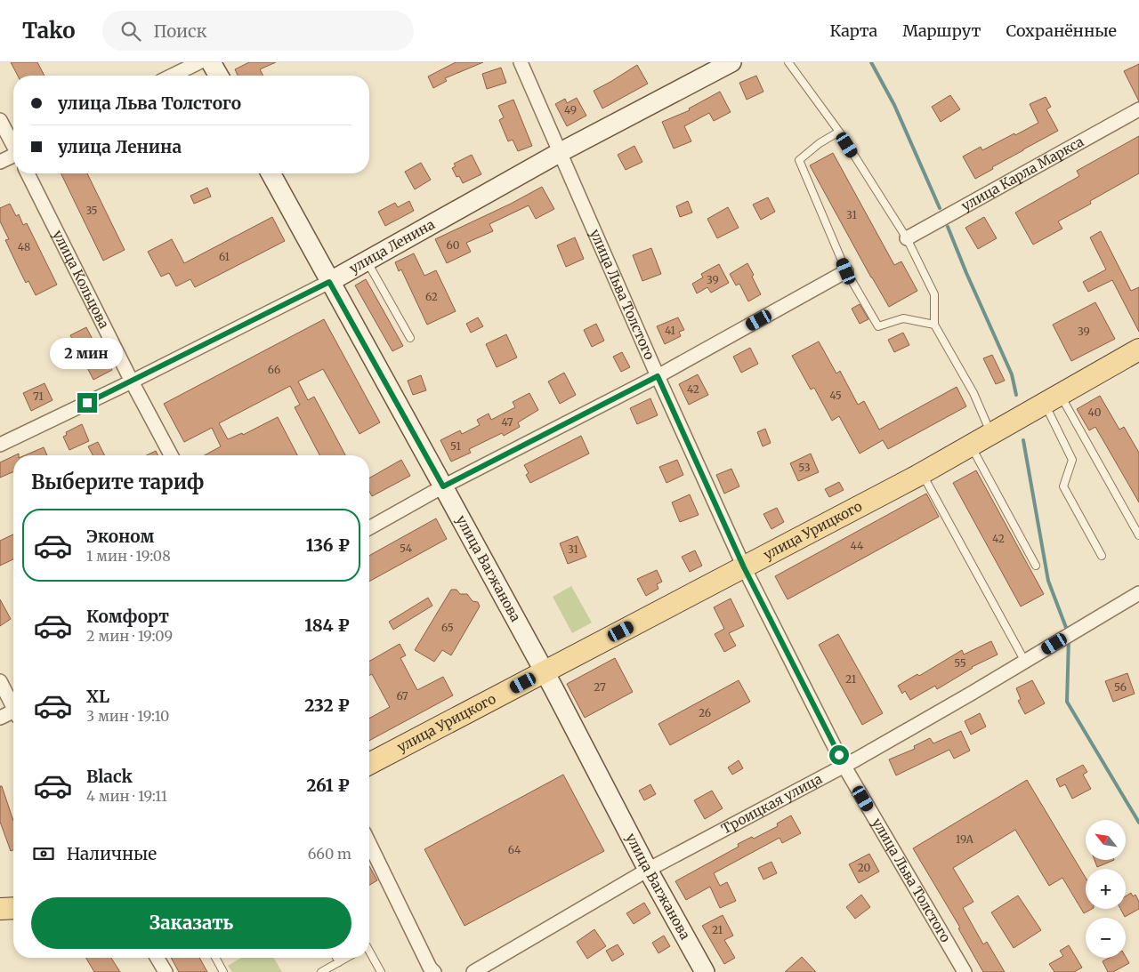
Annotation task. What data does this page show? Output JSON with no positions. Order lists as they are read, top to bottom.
{
  "streets": {
    "main road": ["улица Ленина", "улица Урицкого", "улица Вагжанова"],
    "street": [
      "улица Карла Маркса",
      "улица Кольцова",
      "улица Льва Толстого",
      "Троицкая улица"
    ]
  },
  "crossings": [
    ["улица Ленина", "улица Кольцова"],
    ["улица Ленина", "улица Льва Толстого"],
    ["улица Ленина", "улица Вагжанова"],
    ["улица Льва Толстого", "улица Урицкого"],
    ["улица Льва Толстого", "Троицкая улица"],
    ["улица Урицкого", "улица Вагжанова"],
    ["улица Вагжанова", "Троицкая улица"]
  ],
  "house_numbers": [
    "49",
    "35",
    "31",
    "60",
    "48",
    "61",
    "39",
    "62",
    "41",
    "39",
    "66",
    "42",
    "45",
    "71",
    "40",
    "47",
    "51",
    "53",
    "42",
    "44",
    "54",
    "31",
    "65",
    "55",
    "21",
    "27",
    "56",
    "67",
    "26",
    "19А",
    "64",
    "20",
    "21"
  ],
  "north": "top left",
  "page": {
    "header": "Tako",
    "search": "Поиск",
    "nav": ["Карта", "Маршрут", "Сохранённые"],
    "banner": ["улица Льва Толстого", "улица Ленина"],
    "bubble": "2 мин",
    "heading": "Выберите тариф",
    "list": [
      {
        "name": "Эконом",
        "note": "1 мин · 19:08",
        "value": "136 ₽"
      },
      {
        "name": "Комфорт",
        "note": "2 мин · 19:09",
        "value": "184 ₽"
      },
      {
        "name": "XL",
        "note": "3 мин · 19:10",
        "value": "232 ₽"
      },
      {
        "name": "Black",
        "note": "4 мин · 19:11",
        "value": "261 ₽"
      }
    ],
    "map_buttons": ["+", "−"],
    "pay": ["Наличные", "660 m"],
    "buttons": "Заказать"
  }
}
